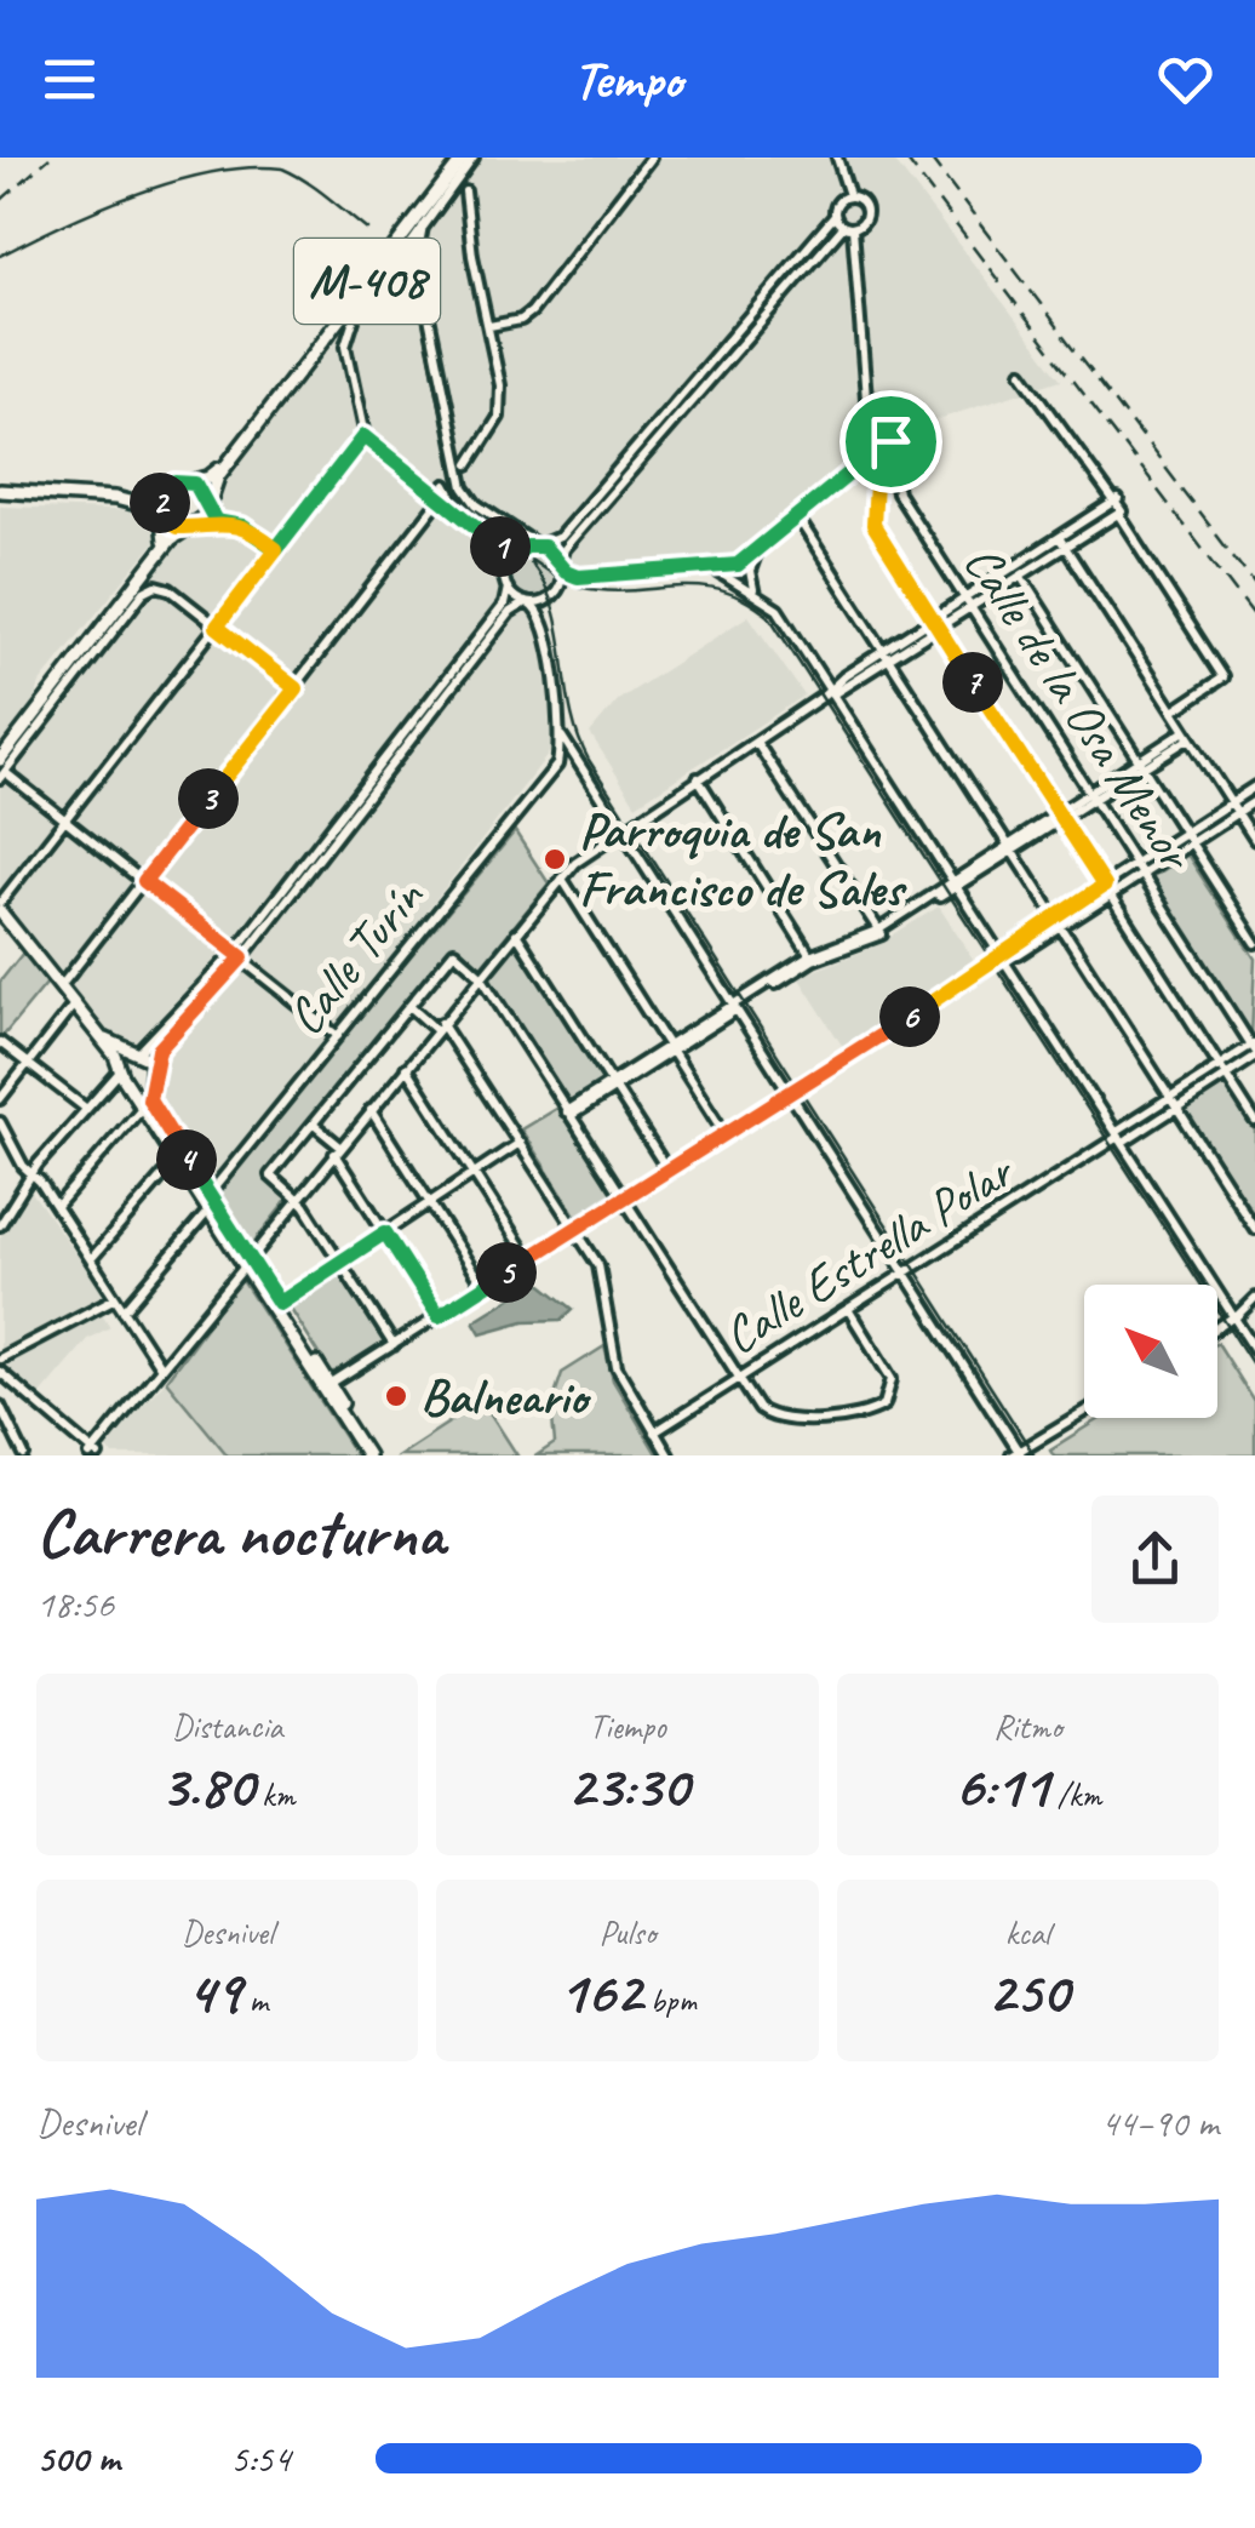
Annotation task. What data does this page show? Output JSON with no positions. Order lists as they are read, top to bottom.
{
  "streets": {
    "main road": ["M-408"],
    "street": ["Calle de la Osa Menor", "Calle Turín", "Calle Estrella Polar"]
  },
  "crossings": [
    ["Calle de la Osa Menor", "Calle Estrella Polar"]
  ],
  "places": ["Parroquia de San Francisco de Sales", "Balneario"],
  "north": "top left",
  "page": {
    "header": "Tempo",
    "pins": [
      "2",
      "1",
      "7",
      "3",
      "6",
      "4",
      "5"
    ],
    "heading": ["Carrera nocturna", "18:56"],
    "stats": [
      ["Distancia", "3.80 km"],
      ["Tiempo", "23:30"],
      ["Ritmo", "6:11 /km"],
      ["Desnivel", "49 m"],
      ["Pulso", "162 bpm"],
      ["kcal", "250"]
    ],
    "chart": ["Desnivel", "44–90 m"],
    "list": [
      {
        "name": "500 m",
        "note": "5:54"
      }
    ]
  }
}
